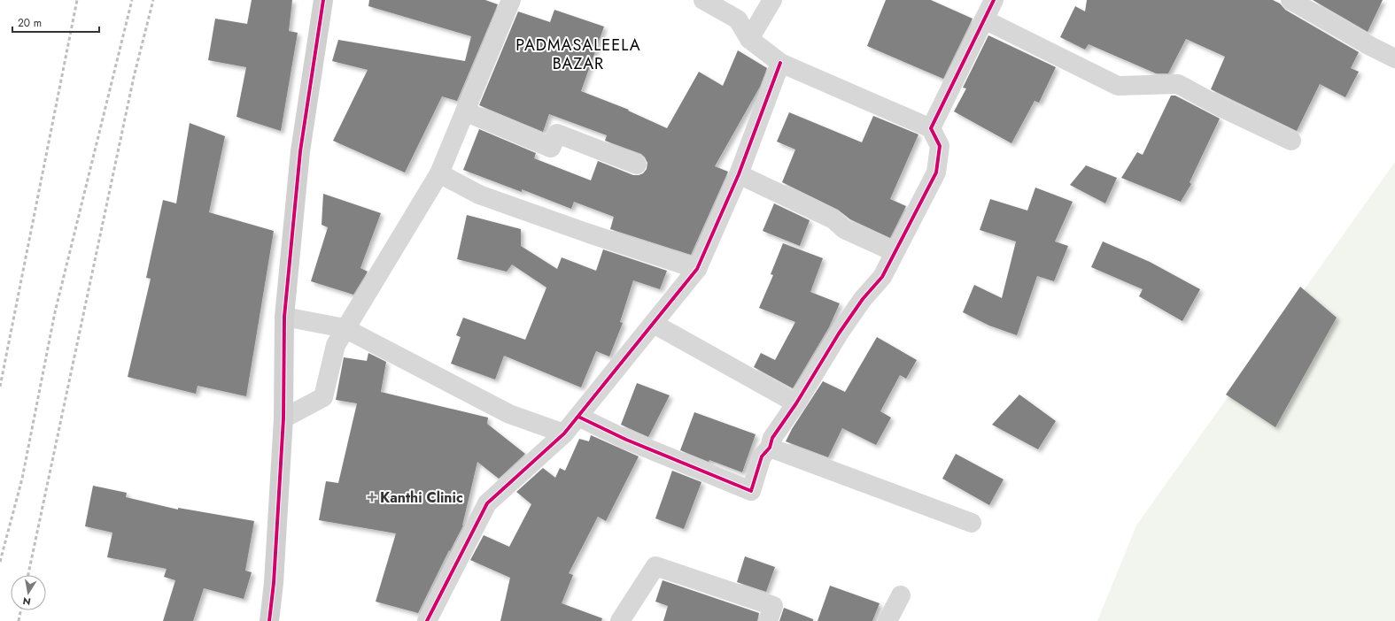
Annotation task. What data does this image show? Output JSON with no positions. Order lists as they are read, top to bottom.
{
  "districts": ["PADMASALEELA BAZAR"],
  "places": {
    "health": ["Kanthi Clinic"]
  },
  "scale_bar": "20 m",
  "north": "bottom"
}
